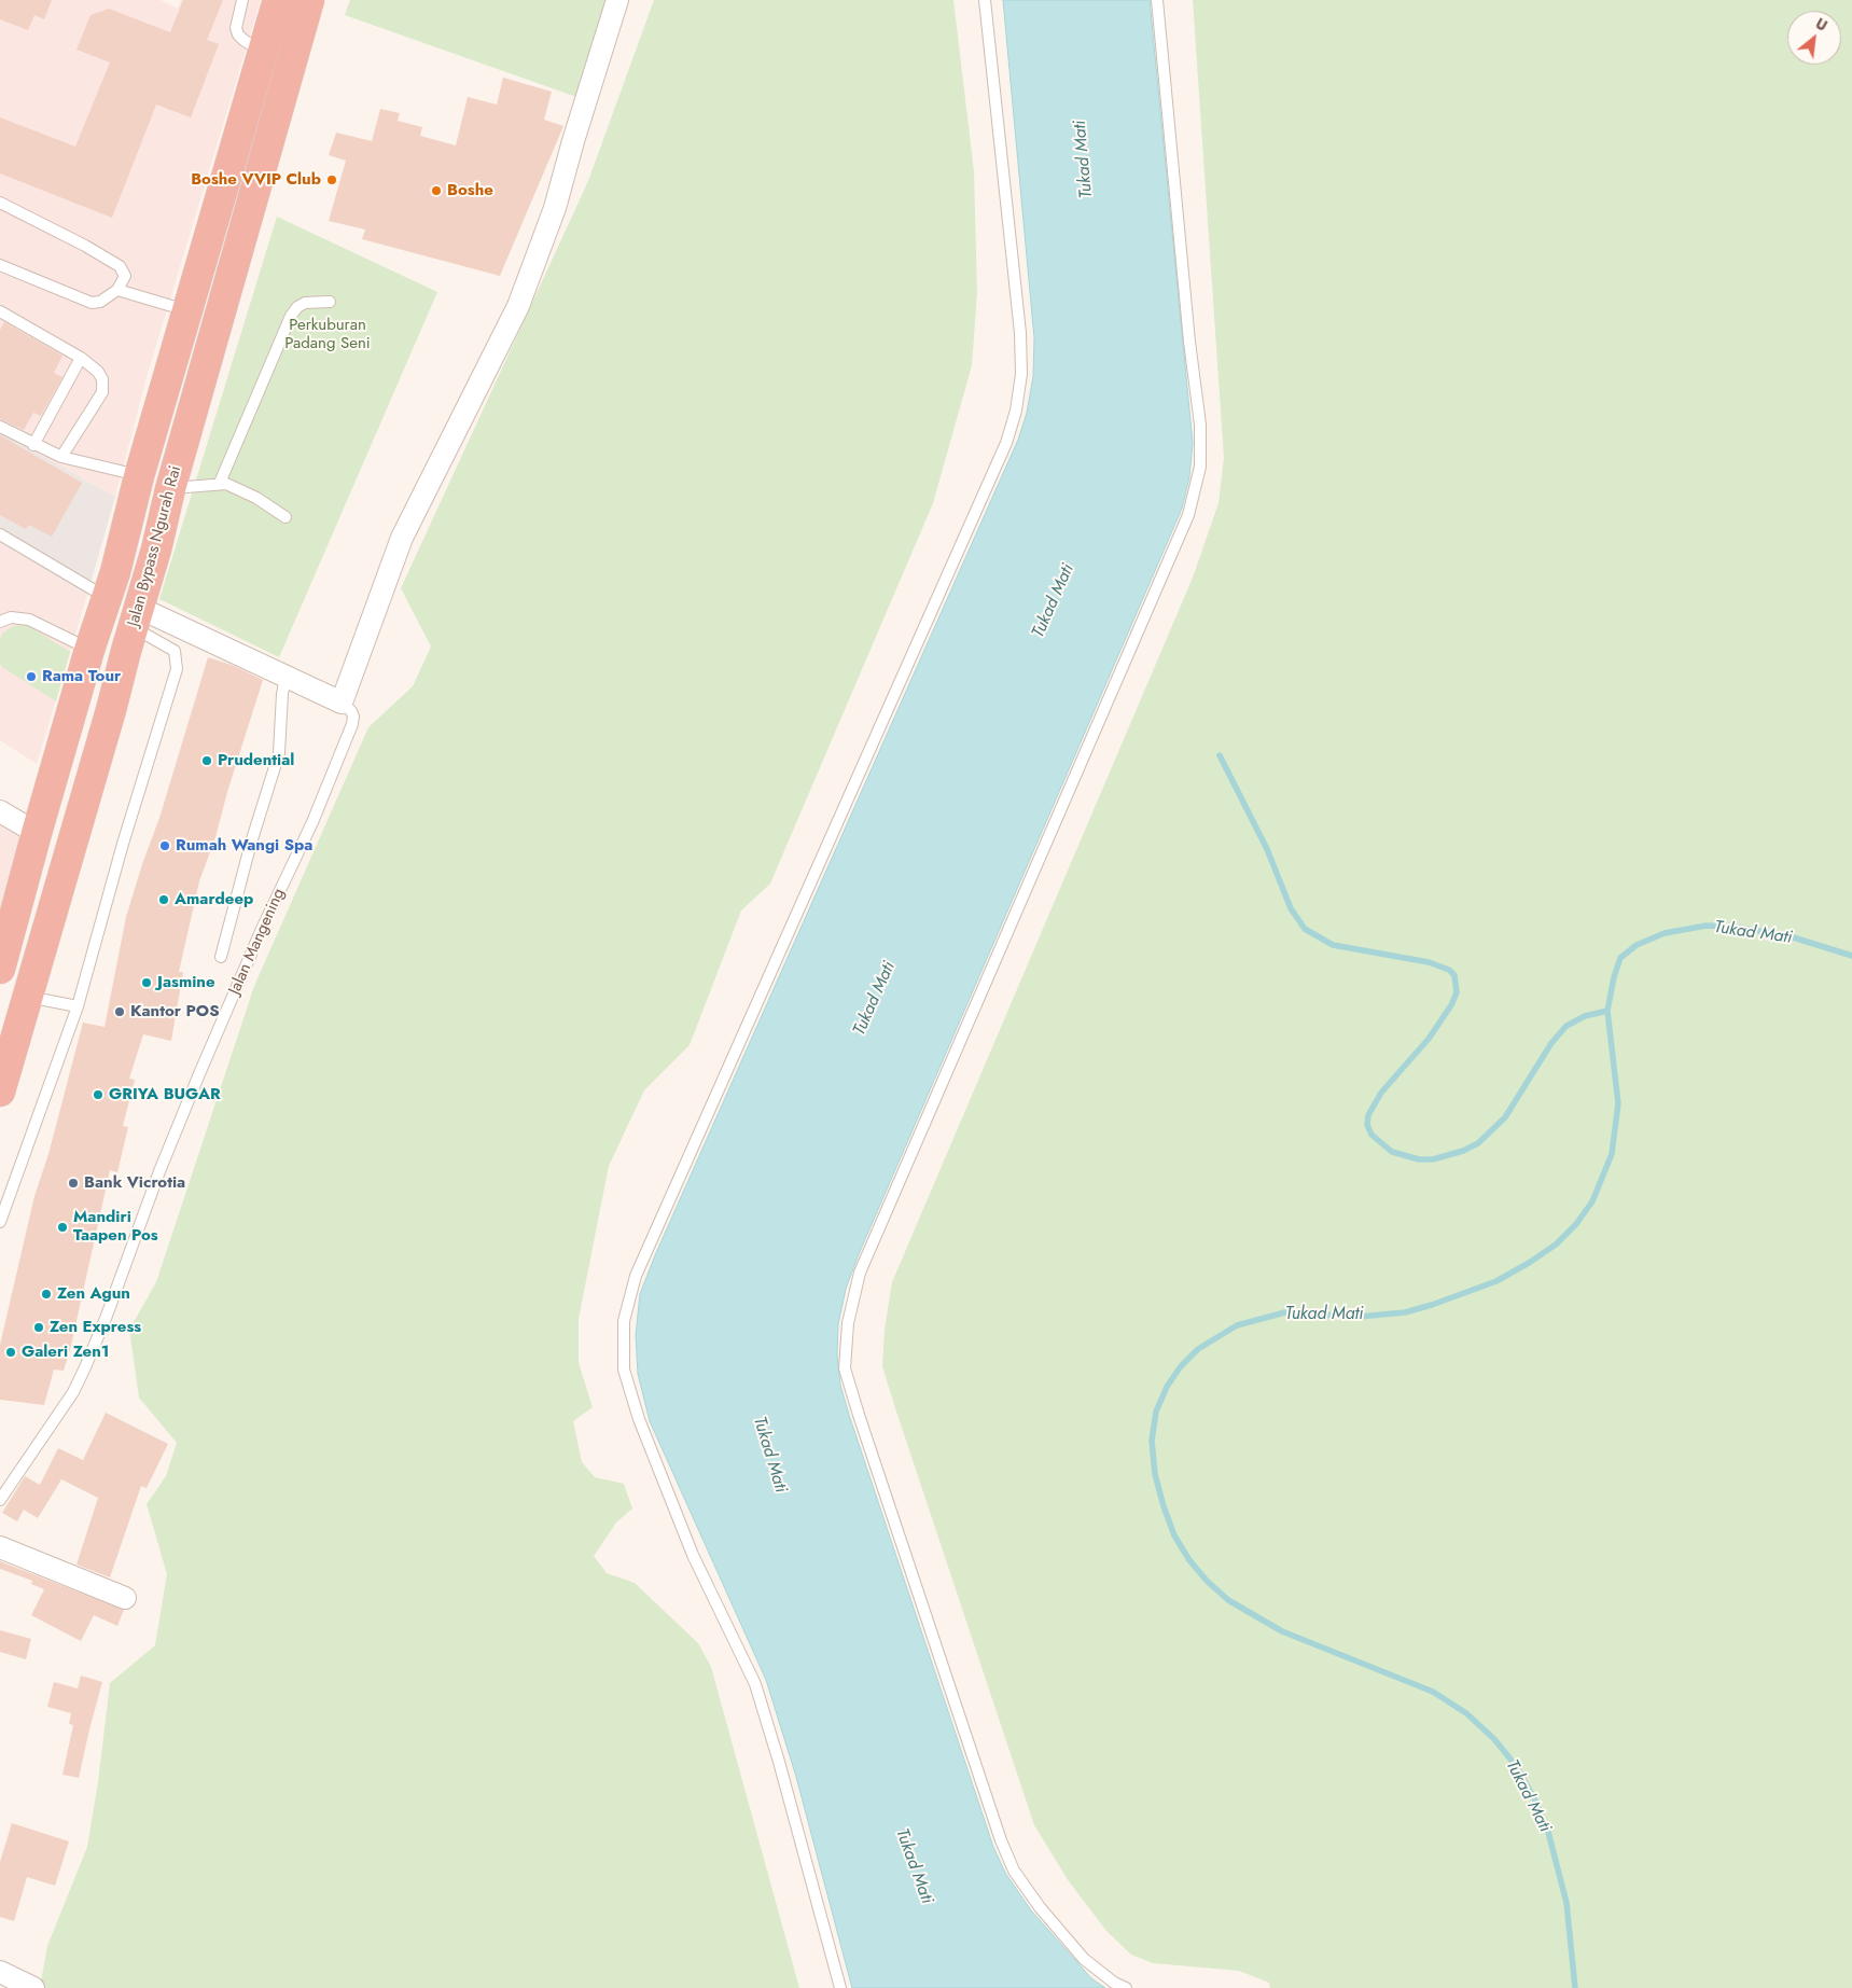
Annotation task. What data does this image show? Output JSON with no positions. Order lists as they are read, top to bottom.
{
  "streets": {
    "highway": ["Jalan Bypass Ngurah Rai"],
    "lane": ["Jalan Mangening"]
  },
  "water": ["Tukad Mati"],
  "parks": ["Perkuburan Padang Seni"],
  "places": [
    "Boshe VVIP Club",
    "Boshe",
    "Rama Tour",
    "Prudential",
    "Rumah Wangi Spa",
    "Amardeep",
    "Jasmine",
    "Kantor POS",
    "GRIYA BUGAR",
    "Bank Vicrotia",
    "Mandiri Taapen Pos",
    "Zen Agun",
    "Zen Express",
    "Galeri Zen1"
  ],
  "north": "top right"
}
